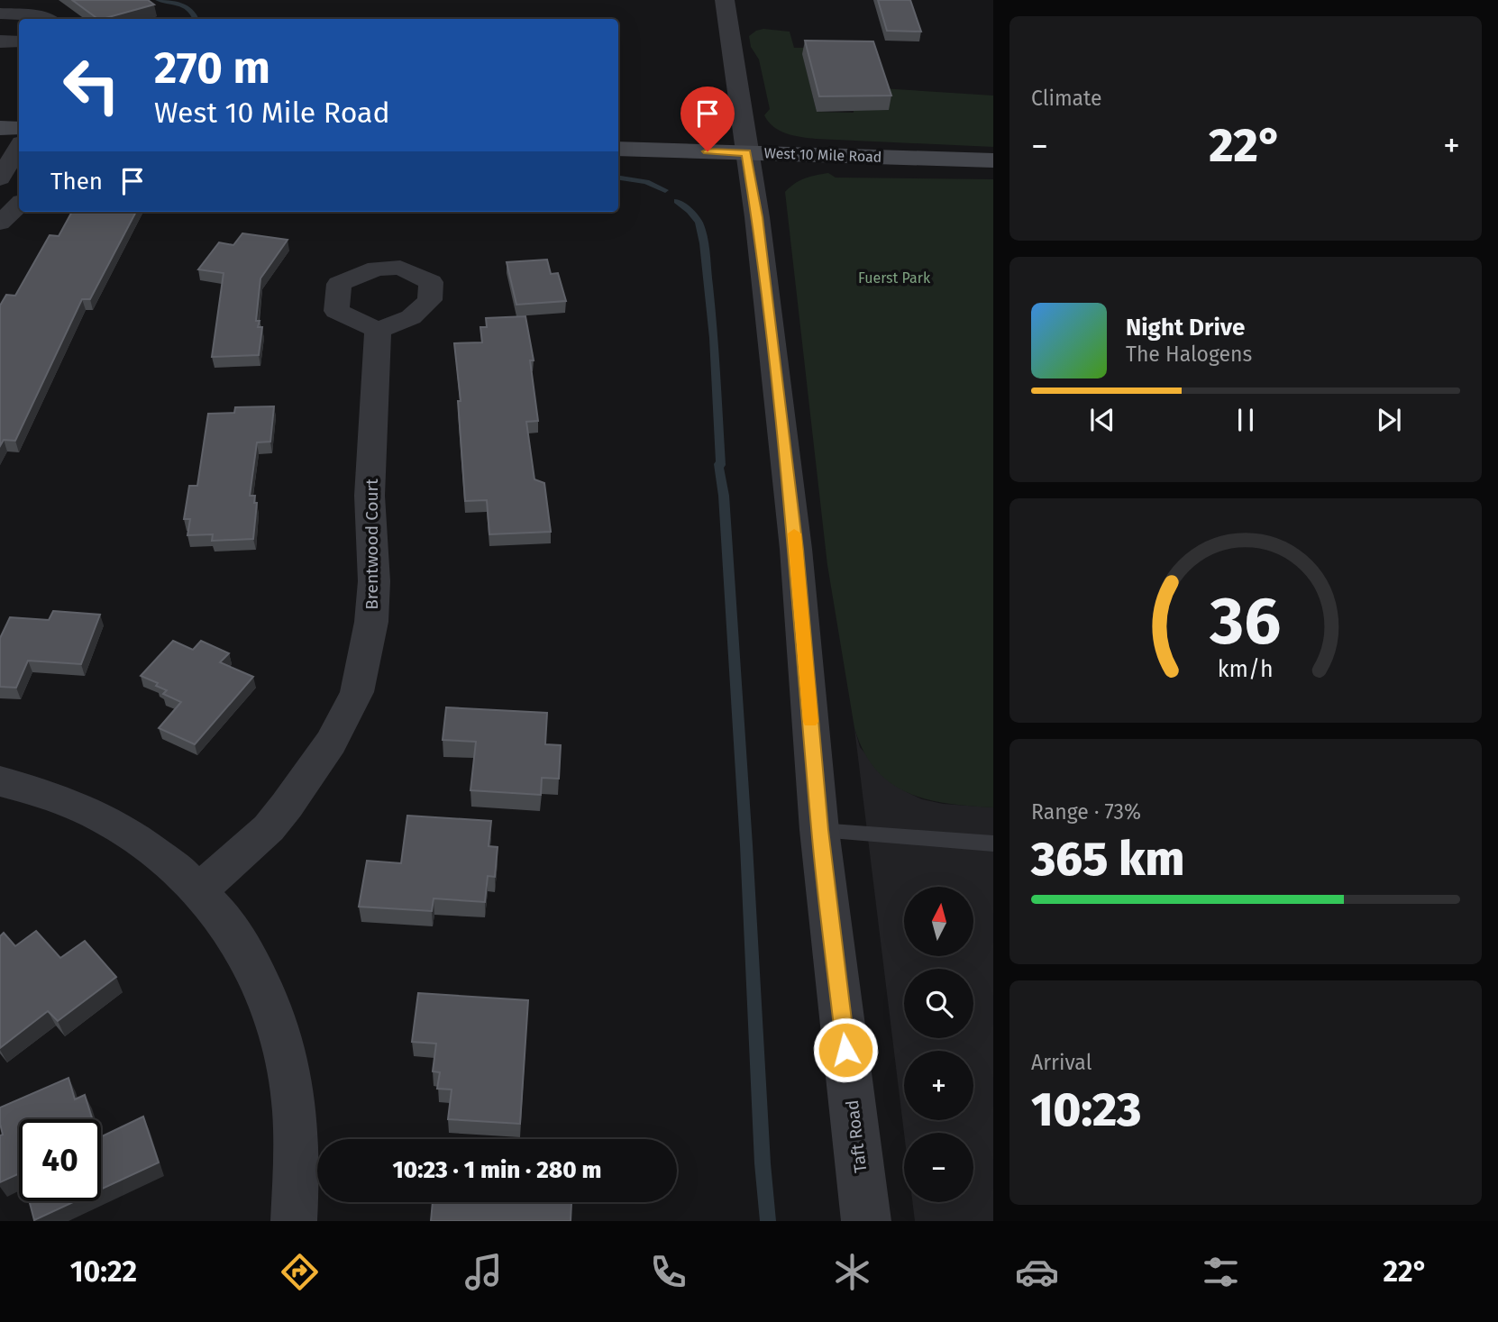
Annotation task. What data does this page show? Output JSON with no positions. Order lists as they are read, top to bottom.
{
  "streets": {
    "main road": ["West 10 Mile Road"],
    "street": ["Brentwood Court", "Taft Road"]
  },
  "crossings": [
    ["West 10 Mile Road", "Taft Road"]
  ],
  "parks": ["Fuerst Park"],
  "north": "top",
  "page": {
    "tile": [
      "Climate",
      ["Range · 73%", "365 km"],
      ["Arrival", "10:23"]
    ],
    "turn": ["270 m", "West 10 Mile Road"],
    "heat": ["−", "22°", "+"],
    "then": "Then",
    "song": ["Night Drive", "The Halogens"],
    "map_buttons": ["+", "−"],
    "limit": "40",
    "trip": "10:23 · 1 min · 280 m",
    "tabs": ["10:22", "22°"],
    "gauge": ["36", "km/h"]
  }
}
